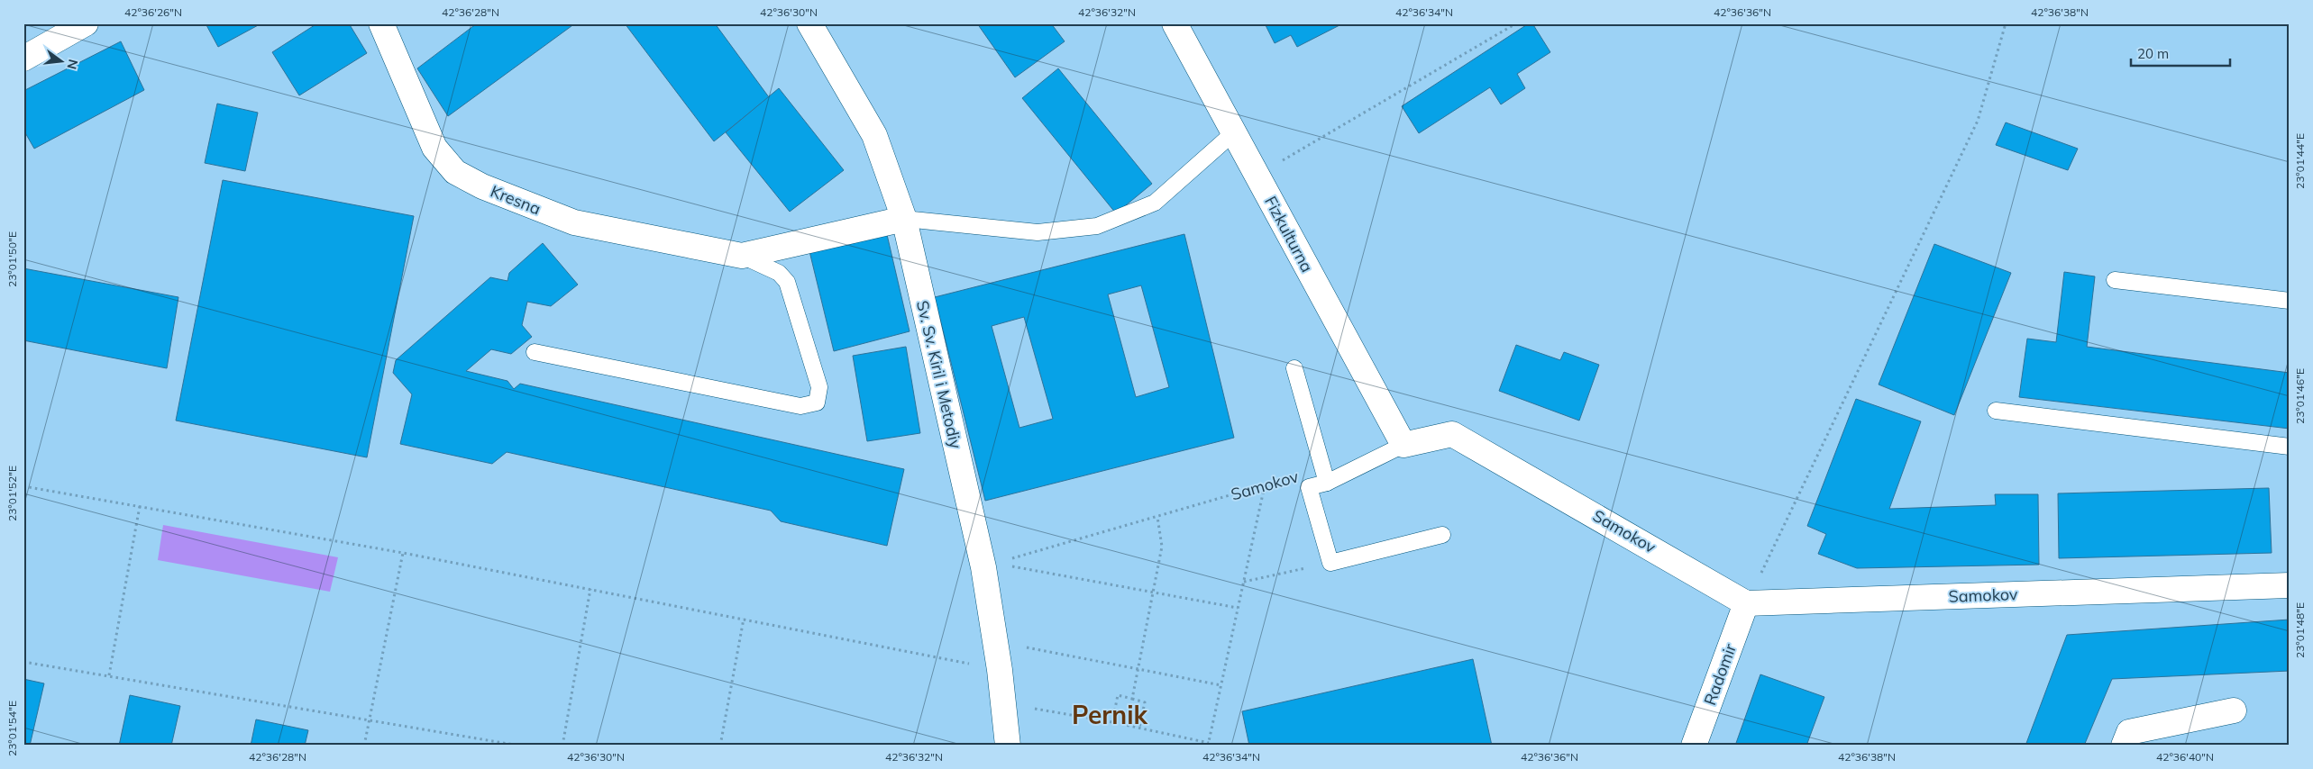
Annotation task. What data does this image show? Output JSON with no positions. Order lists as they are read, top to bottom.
{
  "streets": {
    "street": [
      "Kresna",
      "Fizkulturna",
      "Sv. Sv. Kiril i Metodiy",
      "Samokov",
      "Radomir"
    ]
  },
  "crossings": [
    ["Fizkulturna", "Samokov"],
    ["Sv. Sv. Kiril i Metodiy", "Samokov"],
    ["Samokov", "Radomir"]
  ],
  "districts": ["Pernik"],
  "scale_bar": "20 m",
  "north": "right",
  "coordinates": [
    "42°36'26\"N",
    "42°36'28\"N",
    "42°36'30\"N",
    "42°36'32\"N",
    "42°36'34\"N",
    "42°36'36\"N",
    "42°36'38\"N",
    "23°01'44\"E",
    "23°01'50\"E",
    "23°01'46\"E",
    "23°01'52\"E",
    "23°01'48\"E",
    "23°01'54\"E",
    "42°36'40\"N"
  ]
}
